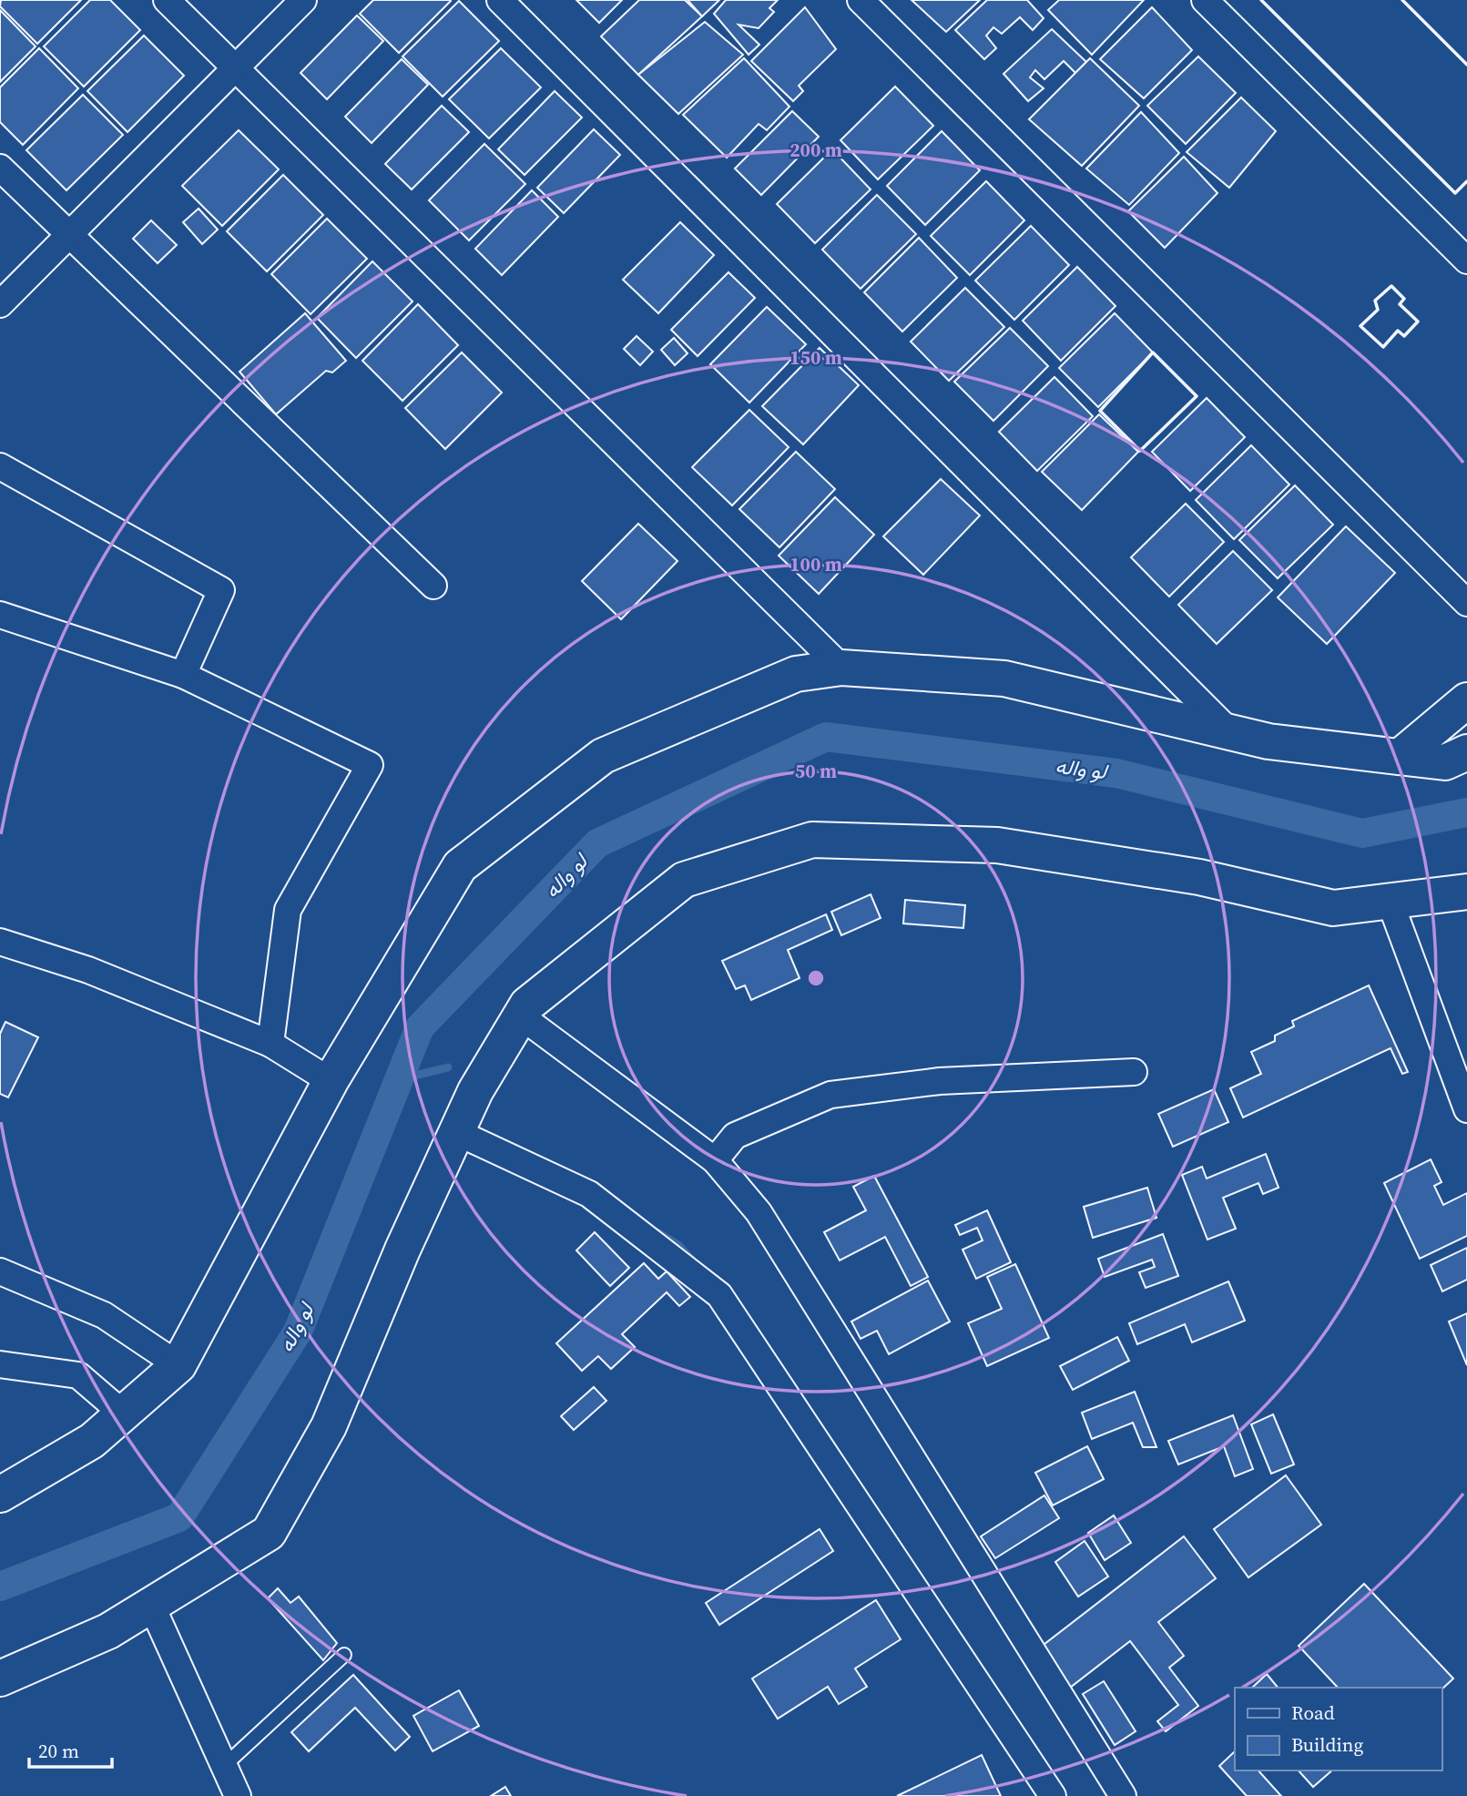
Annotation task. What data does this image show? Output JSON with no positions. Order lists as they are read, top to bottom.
{
  "water": ["لو واله"],
  "legend": ["Road", "Building"],
  "scale_bar": "20 m",
  "rings": [
    "200 m",
    "150 m",
    "100 m",
    "50 m"
  ]
}
